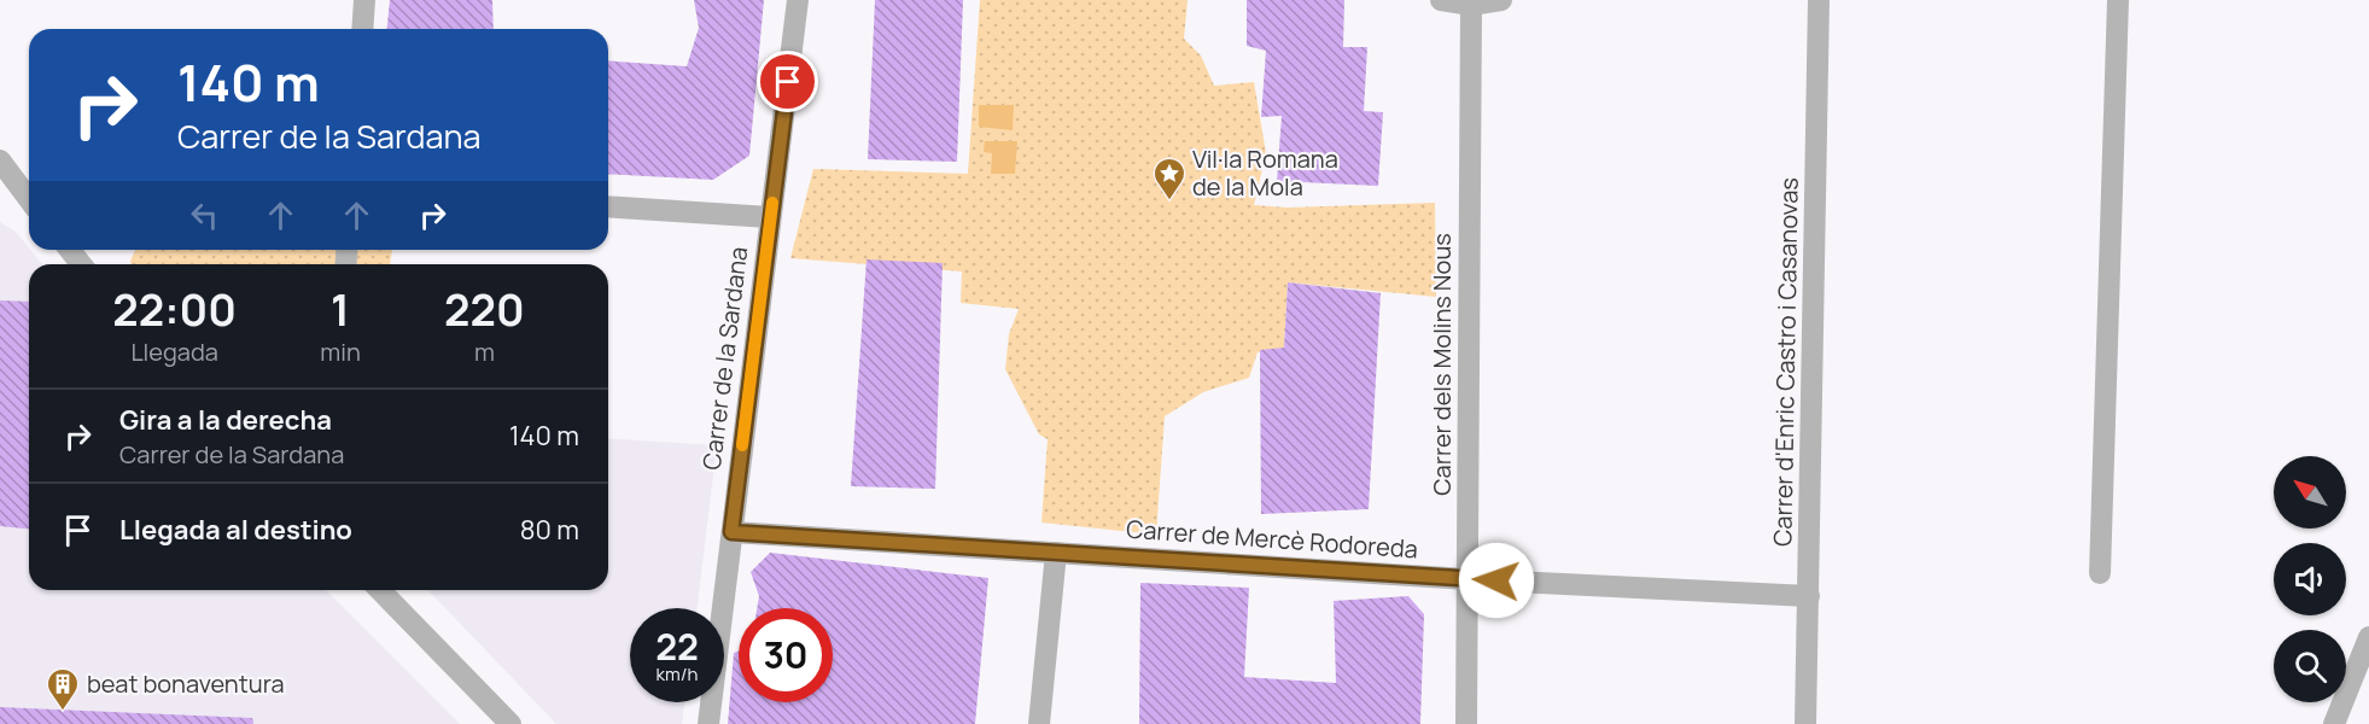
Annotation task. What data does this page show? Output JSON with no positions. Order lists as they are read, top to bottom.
{
  "streets": {
    "street": [
      "Carrer de la Sardana",
      "Carrer d'Enric Castro i Casanovas",
      "Carrer dels Molins Nous",
      "Carrer de Mercè Rodoreda"
    ]
  },
  "crossings": [
    ["Carrer de la Sardana", "Carrer de Mercè Rodoreda"],
    ["Carrer d'Enric Castro i Casanovas", "Carrer de Mercè Rodoreda"],
    ["Carrer dels Molins Nous", "Carrer de Mercè Rodoreda"]
  ],
  "places": {
    "place": ["Vil·la Romana de la Mola"],
    "building": ["beat bonaventura"]
  },
  "north": "top left",
  "page": {
    "turn": ["140 m", "Carrer de la Sardana"],
    "eta": [
      "22:00",
      "Llegada",
      "1",
      "min",
      "220",
      "m"
    ],
    "list": [
      {
        "name": "Gira a la derecha",
        "note": "Carrer de la Sardana",
        "value": "140 m"
      },
      {
        "name": "Llegada al destino",
        "value": "80 m"
      }
    ],
    "speed": "22 km/h",
    "limit": "30"
  }
}
